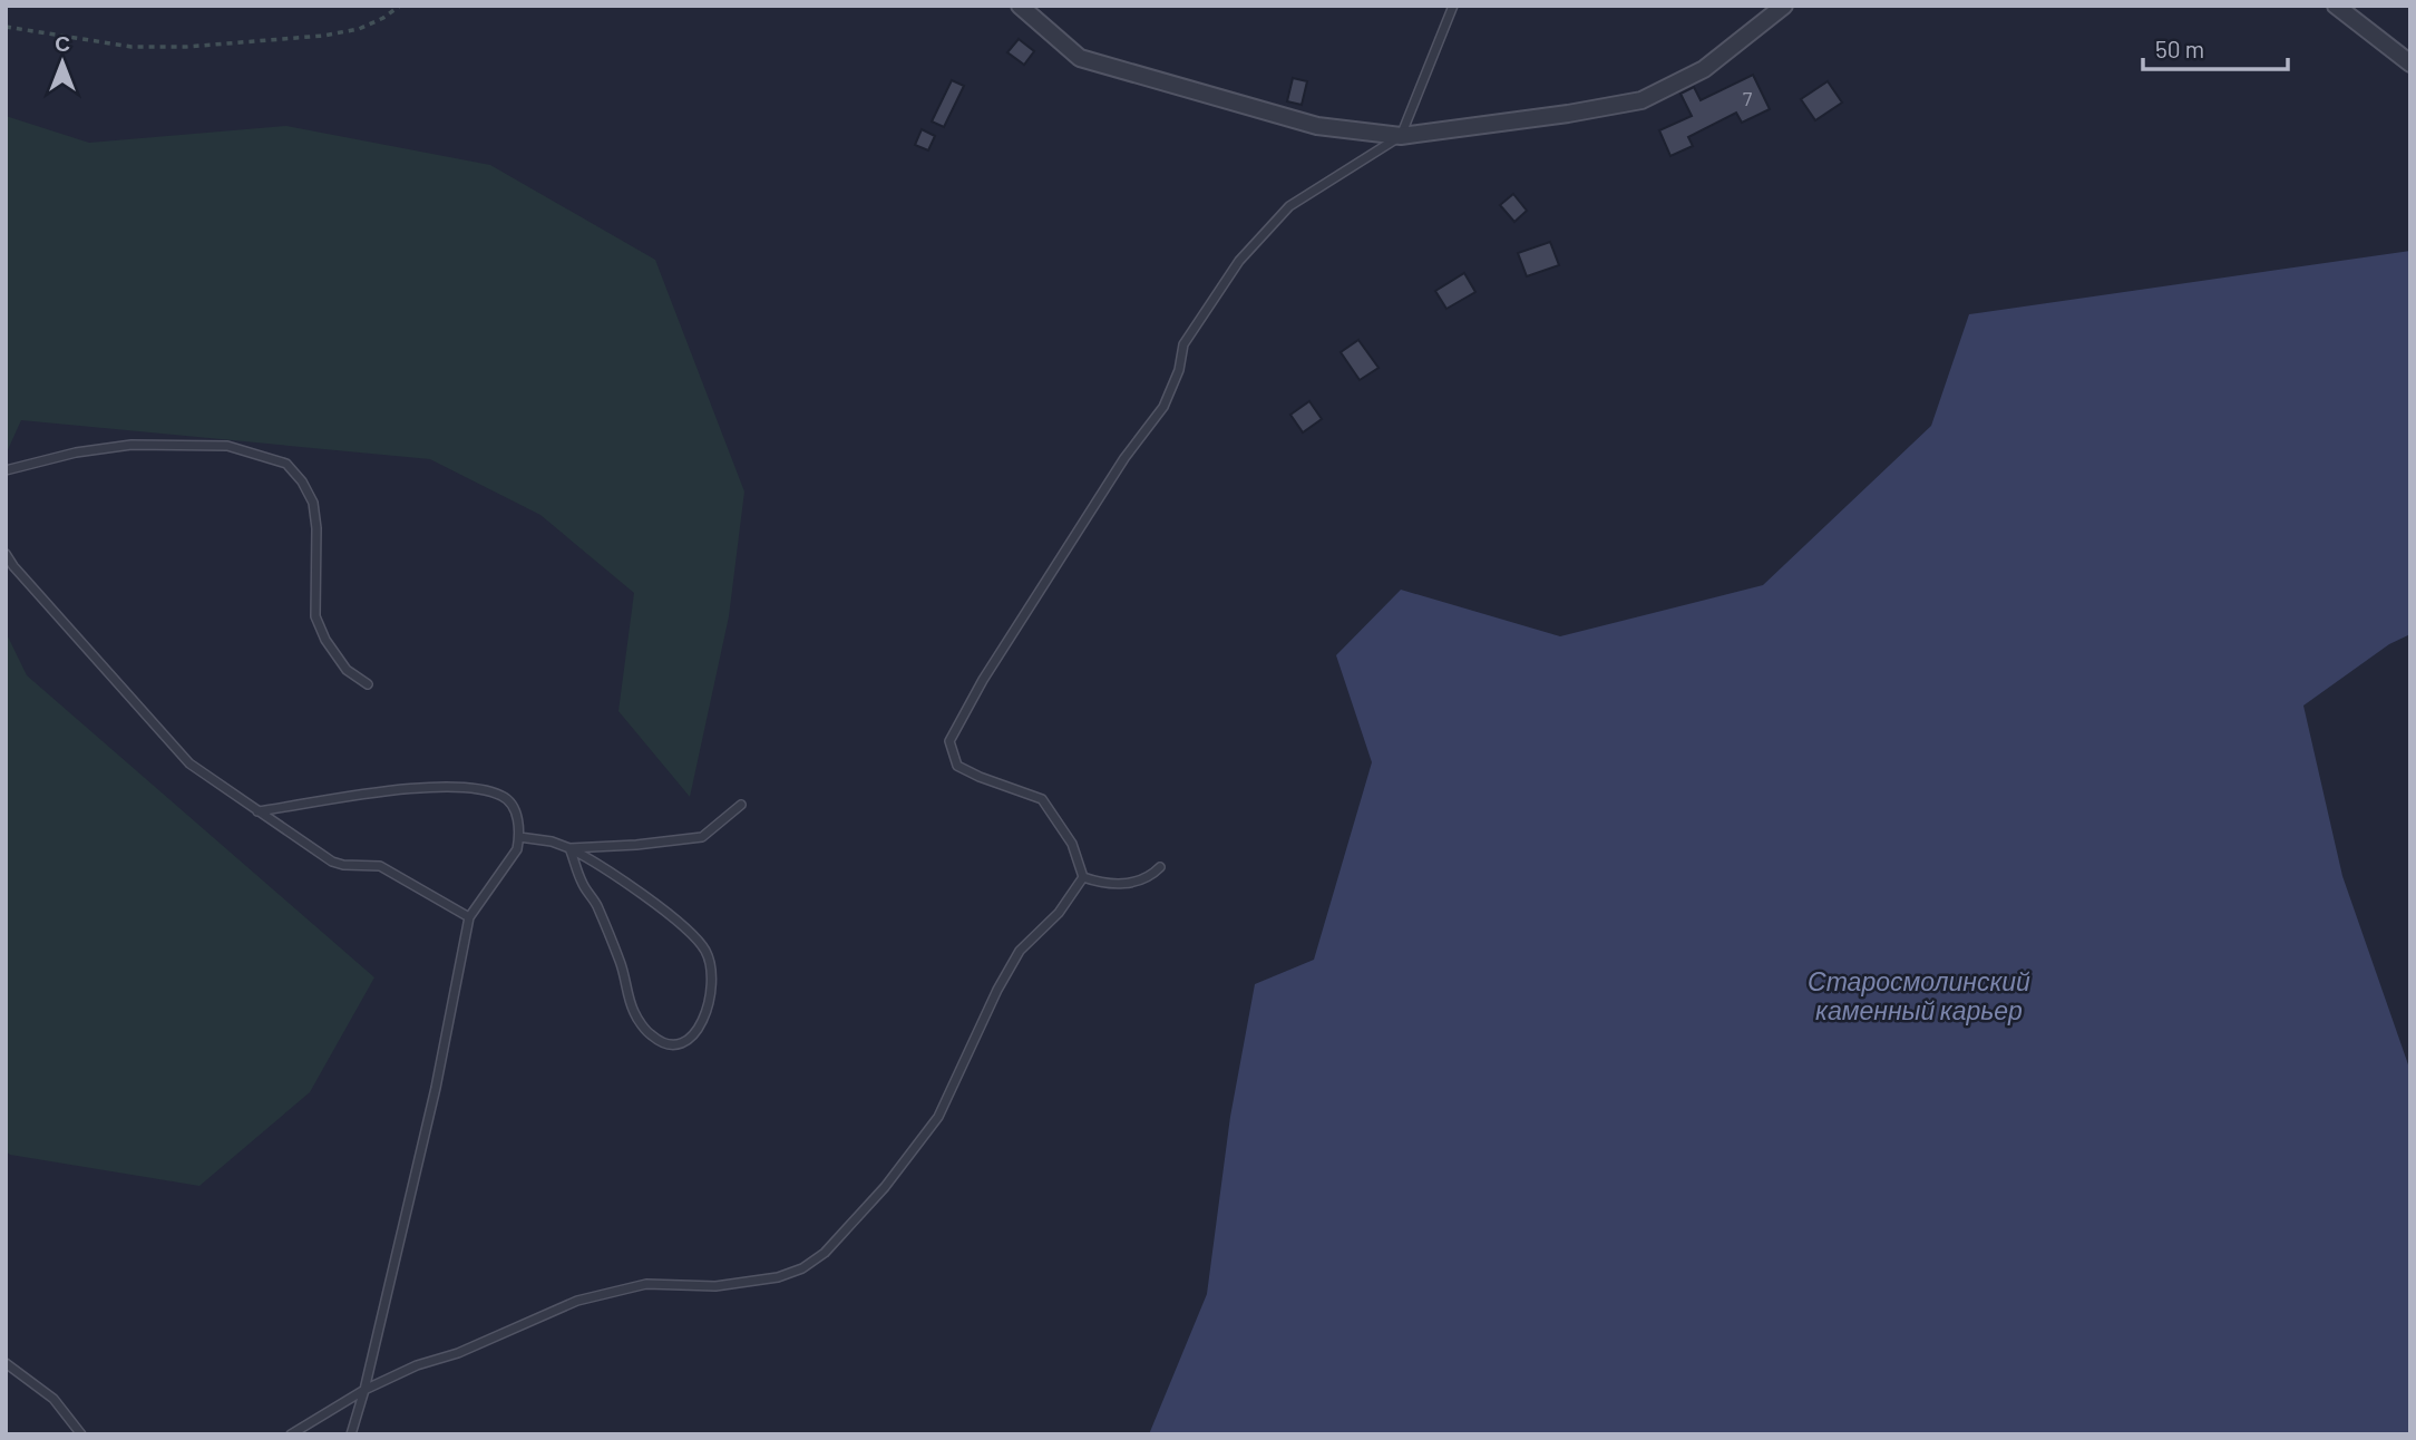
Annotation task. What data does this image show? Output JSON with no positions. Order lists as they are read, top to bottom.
{
  "water": ["Старосмолинский каменный карьер"],
  "house_numbers": ["7"],
  "scale_bar": "50 m",
  "north": "top"
}
